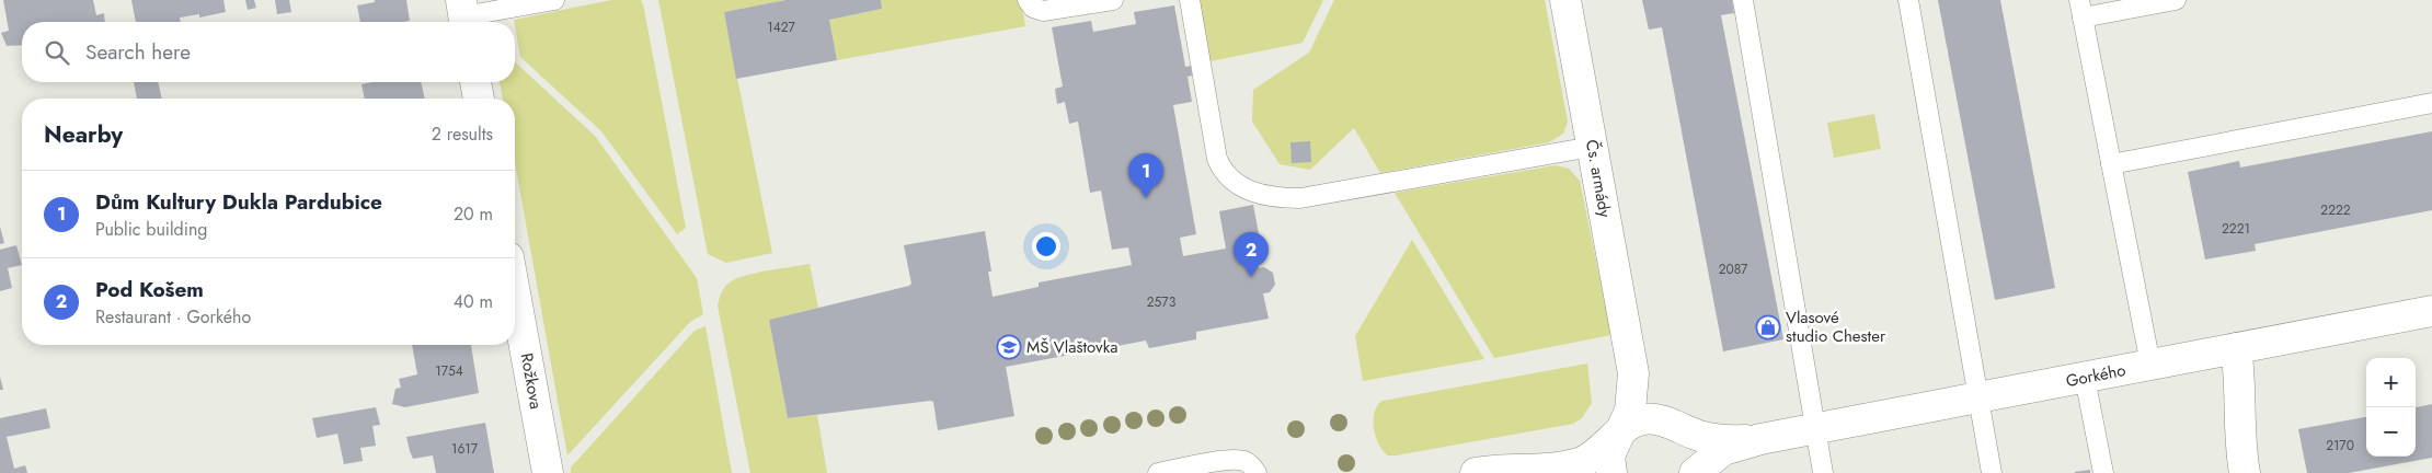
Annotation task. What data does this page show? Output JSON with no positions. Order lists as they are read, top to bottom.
{
  "streets": {
    "street": ["Čs. armády", "Gorkého", "Rožkova"]
  },
  "crossings": [
    ["Čs. armády", "Gorkého"]
  ],
  "places": {
    "shop": ["Vlasové studio Chester"],
    "school or university": ["MŠ Vlaštovka"]
  },
  "house_numbers": [
    "1427",
    "2222",
    "2221",
    "2087",
    "2573",
    "1754",
    "2170",
    "1617"
  ],
  "page": {
    "search": "Search here",
    "heading": ["Nearby", "2 results"],
    "pins": ["1", "2"],
    "list": [
      {
        "mark": "1",
        "name": "Dům Kultury Dukla Pardubice",
        "note": "Public building",
        "value": "20 m"
      },
      {
        "mark": "2",
        "name": "Pod Košem",
        "note": "Restaurant · Gorkého",
        "value": "40 m"
      }
    ],
    "map_buttons": ["+", "−"]
  }
}
